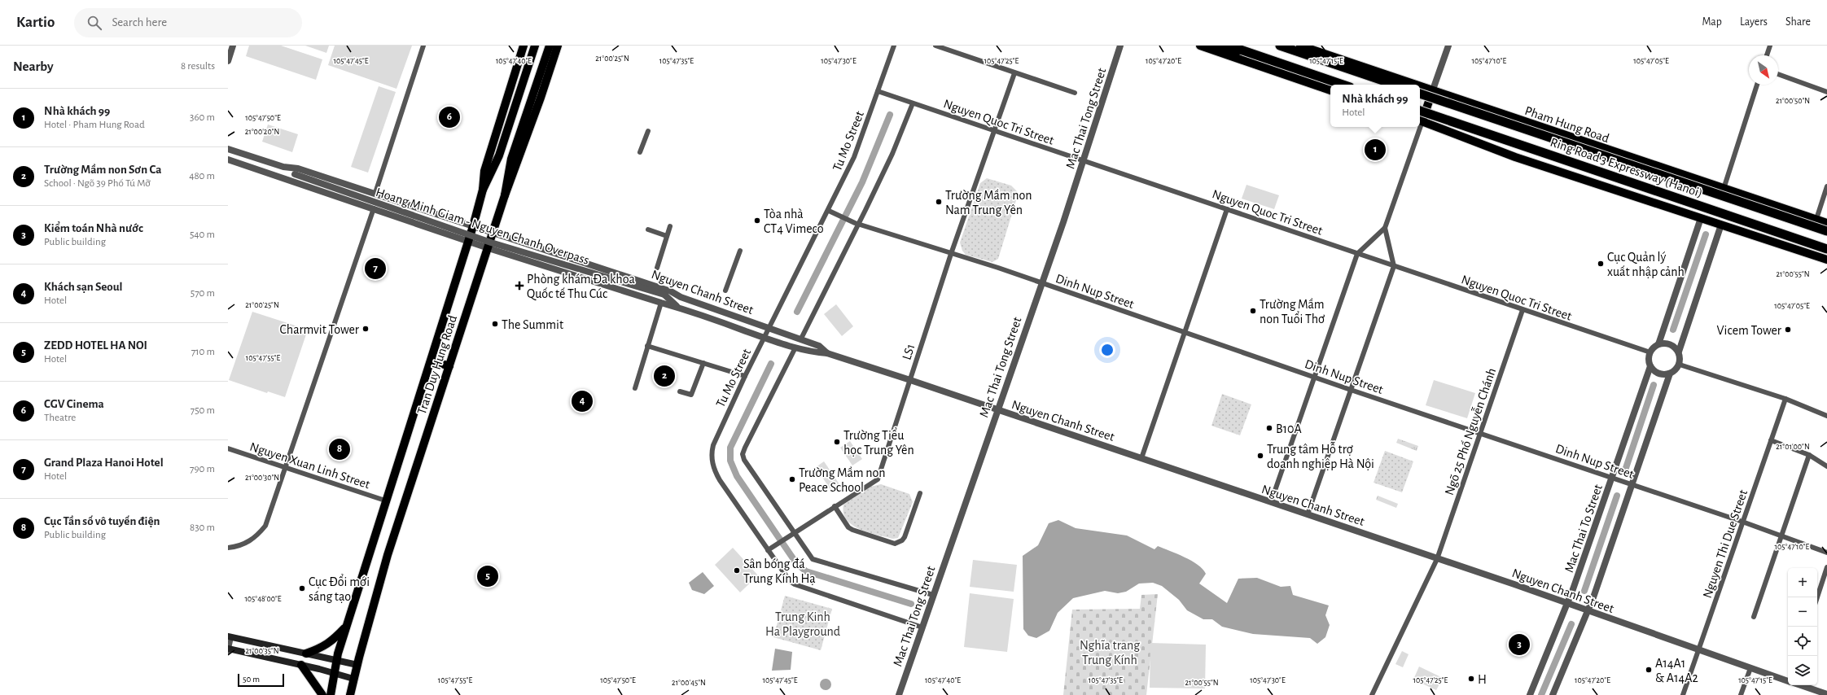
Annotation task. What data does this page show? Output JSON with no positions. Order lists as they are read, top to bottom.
{
  "streets": {
    "highway": ["Ring Road 3 Expressway (Hanoi)"],
    "main road": ["Pham Hung Road", "Tran Duy Hung Road"],
    "street": [
      "Mac Thai Tong Street",
      "Nguyen Quoc Tri Street",
      "Tu Mo Street",
      "Hoang Minh Giam - Nguyen Chanh Overpass",
      "Dinh Nup Street",
      "Nguyen Chanh Street",
      "LS1",
      "Ngõ 25 Phố Nguyễn Chánh",
      "Nguyen Xuan Linh Street",
      "Mac Thai To Street",
      "Nguyen Thi Due Street"
    ]
  },
  "crossings": [
    ["Mac Thai Tong Street", "Nguyen Quoc Tri Street"],
    ["Mac Thai Tong Street", "Tu Mo Street"],
    ["Mac Thai Tong Street", "Dinh Nup Street"],
    ["Mac Thai Tong Street", "Nguyen Chanh Street"],
    ["Nguyen Quoc Tri Street", "Tu Mo Street"],
    ["Nguyen Quoc Tri Street", "LS1"],
    ["Nguyen Quoc Tri Street", "Ngõ 25 Phố Nguyễn Chánh"],
    ["Nguyen Quoc Tri Street", "Mac Thai To Street"],
    ["Tu Mo Street", "Dinh Nup Street"],
    ["Tu Mo Street", "Nguyen Chanh Street"],
    ["Tu Mo Street", "LS1"],
    ["Hoang Minh Giam - Nguyen Chanh Overpass", "Nguyen Chanh Street"],
    ["Dinh Nup Street", "LS1"],
    ["Dinh Nup Street", "Ngõ 25 Phố Nguyễn Chánh"],
    ["Dinh Nup Street", "Mac Thai To Street"],
    ["Dinh Nup Street", "Nguyen Thi Due Street"],
    ["Nguyen Chanh Street", "LS1"],
    ["Nguyen Chanh Street", "Tran Duy Hung Road"],
    ["Nguyen Chanh Street", "Ngõ 25 Phố Nguyễn Chánh"],
    ["Nguyen Chanh Street", "Mac Thai To Street"],
    ["Nguyen Chanh Street", "Nguyen Thi Due Street"],
    ["Tran Duy Hung Road", "Nguyen Xuan Linh Street"]
  ],
  "parks": ["Trung Kinh Ha Playground", "Nghĩa trang Trung Kính"],
  "places": {
    "other": [
      "Trường Mầm non Nam Trung Yên",
      "Tòa nhà CT4 Vimeco",
      "Cục Quản lý xuất nhập cảnh",
      "Trường Mầm non Tuổi Thơ",
      "The Summit",
      "Charmvit Tower",
      "Vicem Tower",
      "B10A",
      "Trường Tiểu học Trung Yên",
      "Trung tâm Hỗ trợ doanh nghiệp Hà Nội",
      "Trường Mầm non Peace School",
      "Sân bóng đá Trung Kính Hạ",
      "Cục Đổi mới sáng tạo",
      "A14A1 & A14A2",
      "H"
    ],
    "health": ["Phòng khám Đa khoa Quốc tế Thu Cúc"]
  },
  "scale_bar": "50 m",
  "north": "bottom right",
  "page": {
    "header": "Kartio",
    "search": "Search here",
    "nav": ["Map", "Layers", "Share"],
    "heading": ["Nearby", "8 results"],
    "popup": ["Nhà khách 99", "Hotel"],
    "list": [
      {
        "mark": "1",
        "name": "Nhà khách 99",
        "note": "Hotel · Pham Hung Road",
        "value": "360 m"
      },
      {
        "mark": "2",
        "name": "Trường Mầm non Sơn Ca",
        "note": "School · Ngõ 39 Phố Tú Mỡ",
        "value": "480 m"
      },
      {
        "mark": "3",
        "name": "Kiểm toán Nhà nước",
        "note": "Public building",
        "value": "540 m"
      },
      {
        "mark": "4",
        "name": "Khách sạn Seoul",
        "note": "Hotel",
        "value": "570 m"
      },
      {
        "mark": "5",
        "name": "ZEDD HOTEL HA NOI",
        "note": "Hotel",
        "value": "710 m"
      },
      {
        "mark": "6",
        "name": "CGV Cinema",
        "note": "Theatre",
        "value": "750 m"
      },
      {
        "mark": "7",
        "name": "Grand Plaza Hanoi Hotel",
        "note": "Hotel",
        "value": "790 m"
      },
      {
        "mark": "8",
        "name": "Cục Tần số vô tuyến điện",
        "note": "Public building",
        "value": "830 m"
      }
    ],
    "pins": [
      "6",
      "1",
      "7",
      "2",
      "4",
      "8",
      "5",
      "3"
    ],
    "map_buttons": ["+", "−"],
    "scale": "50 m"
  },
  "coordinates": [
    "21°00'25\"N",
    "105°47'45\"E",
    "105°47'40\"E",
    "105°47'25\"E",
    "105°47'05\"E",
    "105°47'35\"E",
    "105°47'30\"E",
    "105°47'20\"E",
    "105°47'15\"E",
    "105°47'10\"E",
    "21°00'50\"N",
    "105°47'50\"E",
    "21°00'20\"N",
    "21°00'55\"N",
    "105°47'55\"E",
    "21°01'00\"N",
    "21°00'30\"N",
    "105°48'00\"E",
    "21°00'35\"N",
    "21°00'45\"N"
  ]
}
